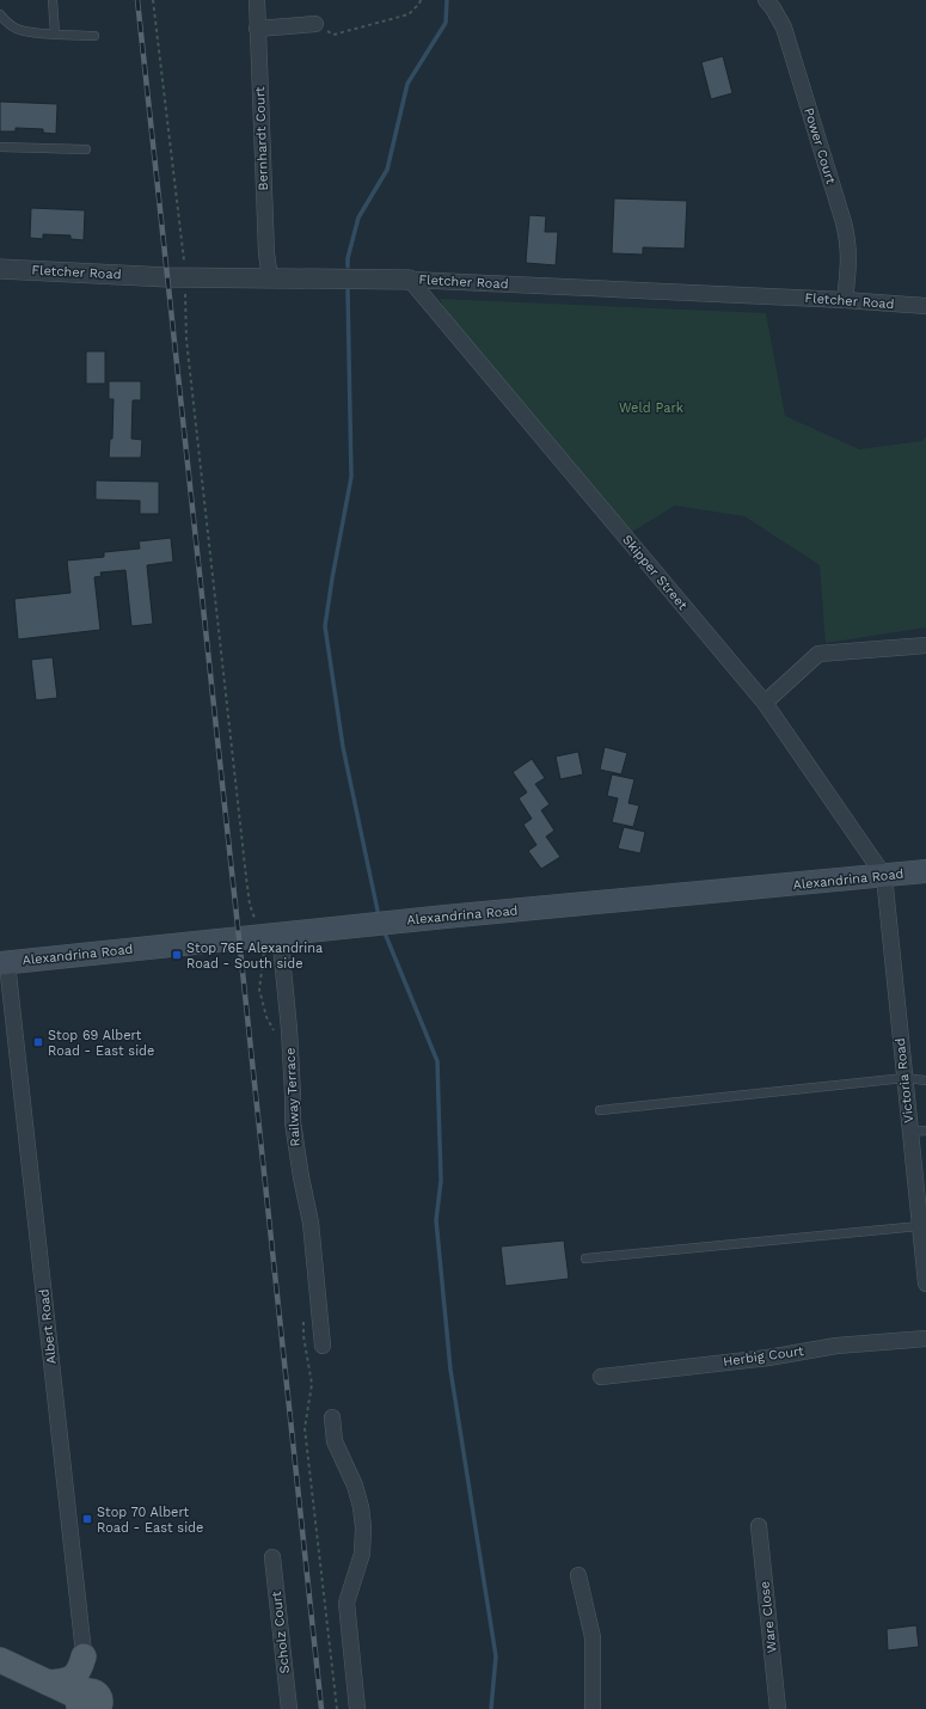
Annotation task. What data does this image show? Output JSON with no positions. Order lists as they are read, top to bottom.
{
  "streets": {
    "main road": ["Alexandrina Road"],
    "street": [
      "Bernhardt Court",
      "Power Court",
      "Fletcher Road",
      "Skipper Street",
      "Victoria Road",
      "Railway Terrace",
      "Albert Road",
      "Herbig Court",
      "Ware Close",
      "Scholz Court"
    ]
  },
  "crossings": [
    ["Bernhardt Court", "Fletcher Road"],
    ["Power Court", "Fletcher Road"],
    ["Fletcher Road", "Skipper Street"],
    ["Skipper Street", "Alexandrina Road"],
    ["Skipper Street", "Victoria Road"],
    ["Alexandrina Road", "Victoria Road"],
    ["Alexandrina Road", "Railway Terrace"],
    ["Alexandrina Road", "Albert Road"]
  ],
  "parks": ["Weld Park"],
  "places": {
    "transit": ["Stop 76E Alexandrina Road - South side", "Stop 69 Albert Road - East side", "Stop 70 Albert Road - East side"]
  }
}
